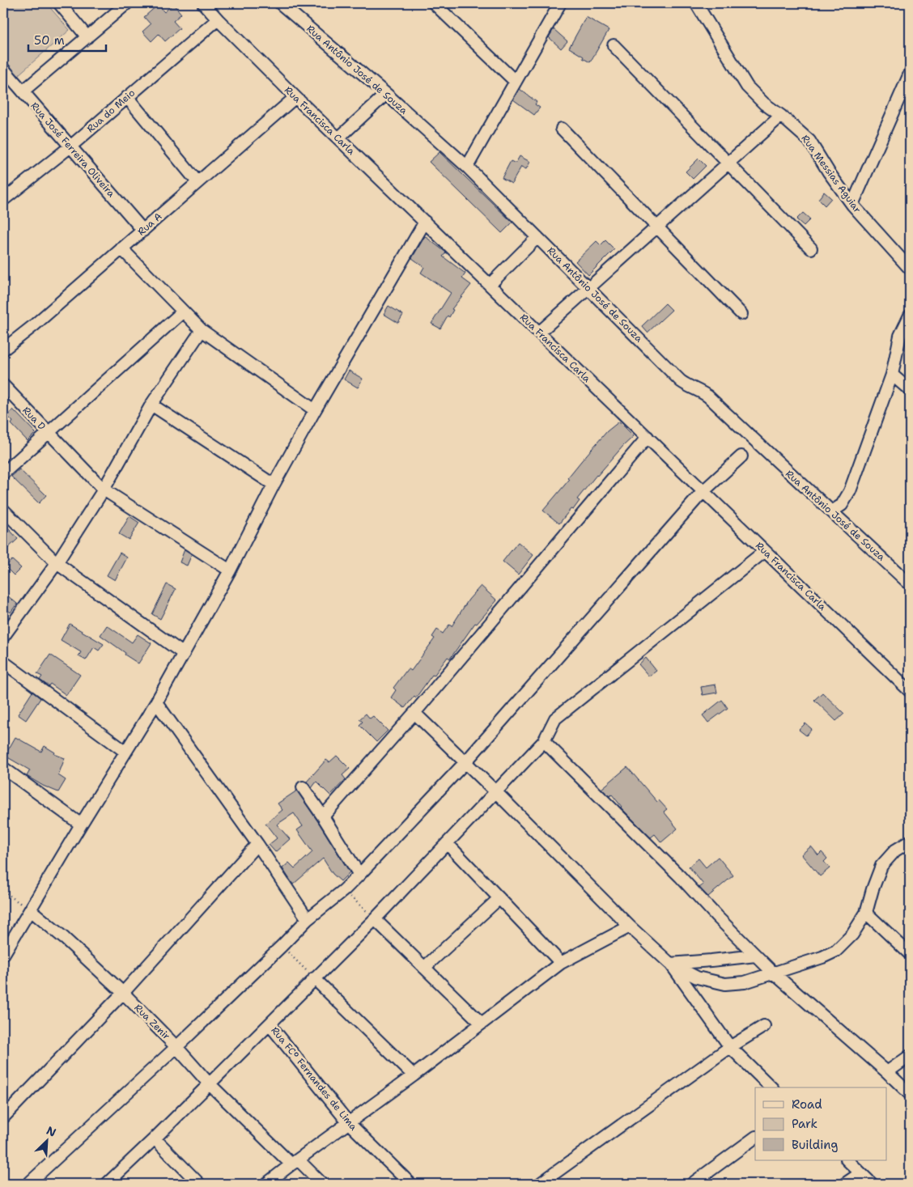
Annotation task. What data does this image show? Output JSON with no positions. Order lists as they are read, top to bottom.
{
  "streets": {
    "street": [
      "Rua Antônio José de Souza",
      "Rua do Meio",
      "Rua Francisca Carla",
      "Rua José Ferreira Oliveira",
      "Rua Messias Aguiar",
      "Rua A",
      "Rua D",
      "Rua Zenir",
      "Rua FCº Fernandes de Lima"
    ]
  },
  "crossings": [
    ["Rua do Meio", "Rua Francisca Carla"],
    ["Rua do Meio", "Rua José Ferreira Oliveira"],
    ["Rua Francisca Carla", "Rua A"],
    ["Rua José Ferreira Oliveira", "Rua A"]
  ],
  "legend": ["Road", "Park", "Building"],
  "scale_bar": "50 m",
  "north": "top right"
}
